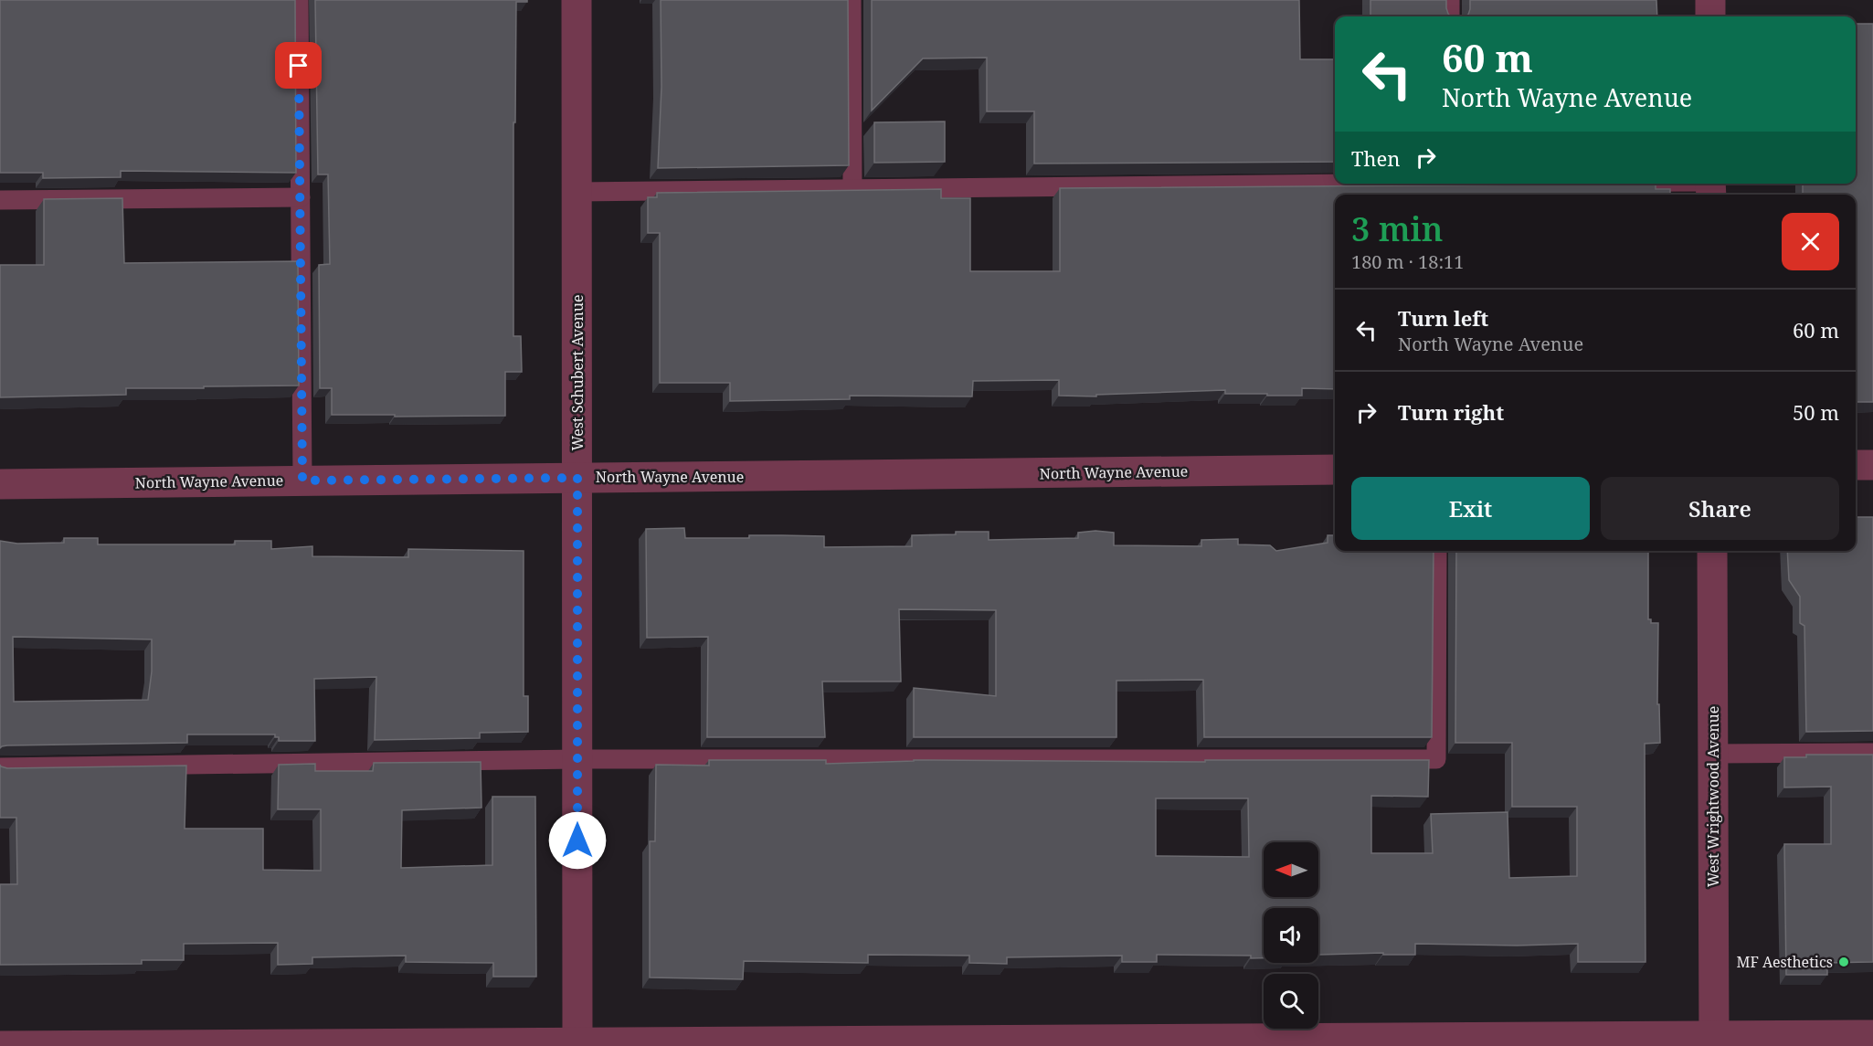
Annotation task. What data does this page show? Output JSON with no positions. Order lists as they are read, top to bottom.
{
  "streets": {
    "street": ["West Schubert Avenue", "North Wayne Avenue", "West Wrightwood Avenue"]
  },
  "crossings": [
    ["West Schubert Avenue", "North Wayne Avenue"]
  ],
  "places": ["MF Aesthetics"],
  "north": "left",
  "page": {
    "turn": ["60 m", "North Wayne Avenue"],
    "then": "Then",
    "heading": ["3 min", "180 m · 18:11"],
    "list": [
      {
        "name": "Turn left",
        "note": "North Wayne Avenue",
        "value": "60 m"
      },
      {
        "name": "Turn right",
        "value": "50 m"
      }
    ],
    "buttons": ["Exit", "Share"]
  }
}
